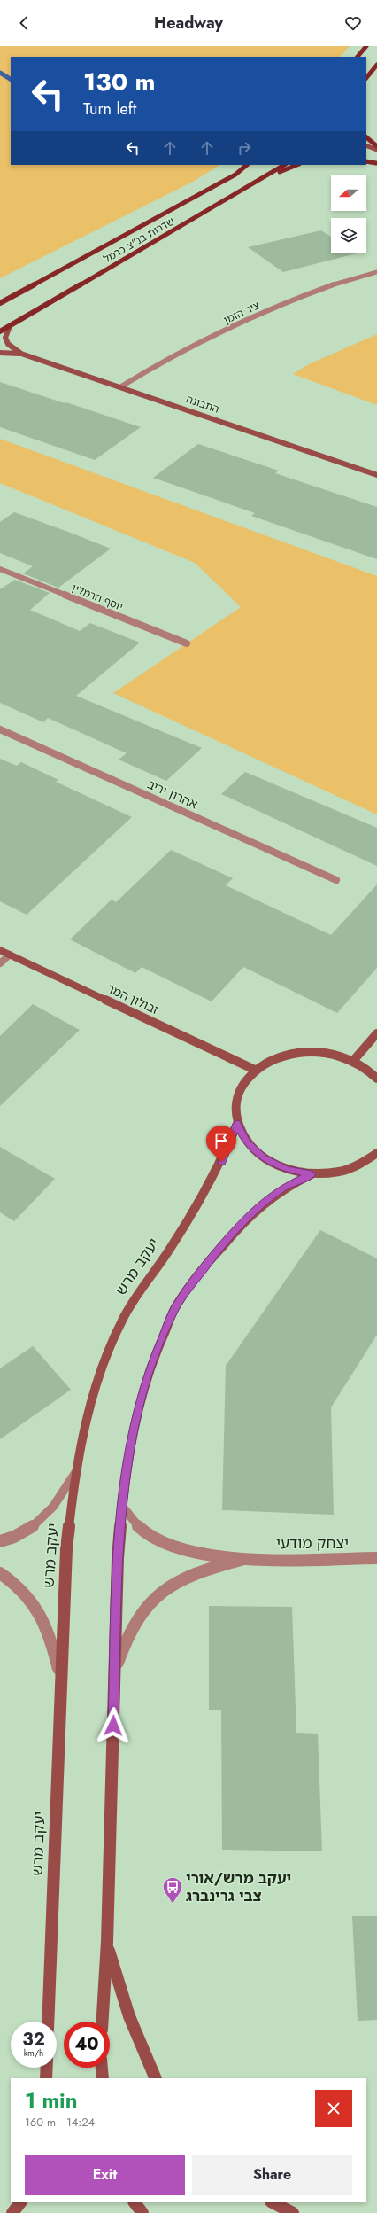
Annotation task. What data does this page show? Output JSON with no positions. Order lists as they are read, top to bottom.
{
  "streets": {
    "main road": ["שדרות בנ\"צ כרמל"],
    "street": [
      "ציר הזמן",
      "התבונה",
      "יוסף הרמלין",
      "אהרון יריב",
      "זבולון המר",
      "יעקב מרש",
      "יצחק מודעי"
    ]
  },
  "crossings": [
    ["שדרות בנ\"צ כרמל", "התבונה"],
    ["ציר הזמן", "התבונה"]
  ],
  "places": {
    "bus stop": ["יעקב מרש/אורי צבי גרינברג"]
  },
  "north": "left",
  "page": {
    "header": "Headway",
    "turn": ["130 m", "Turn left"],
    "speed": "32 km/h",
    "limit": "40",
    "heading": ["1 min", "160 m · 14:24"],
    "buttons": ["Exit", "Share"]
  }
}
